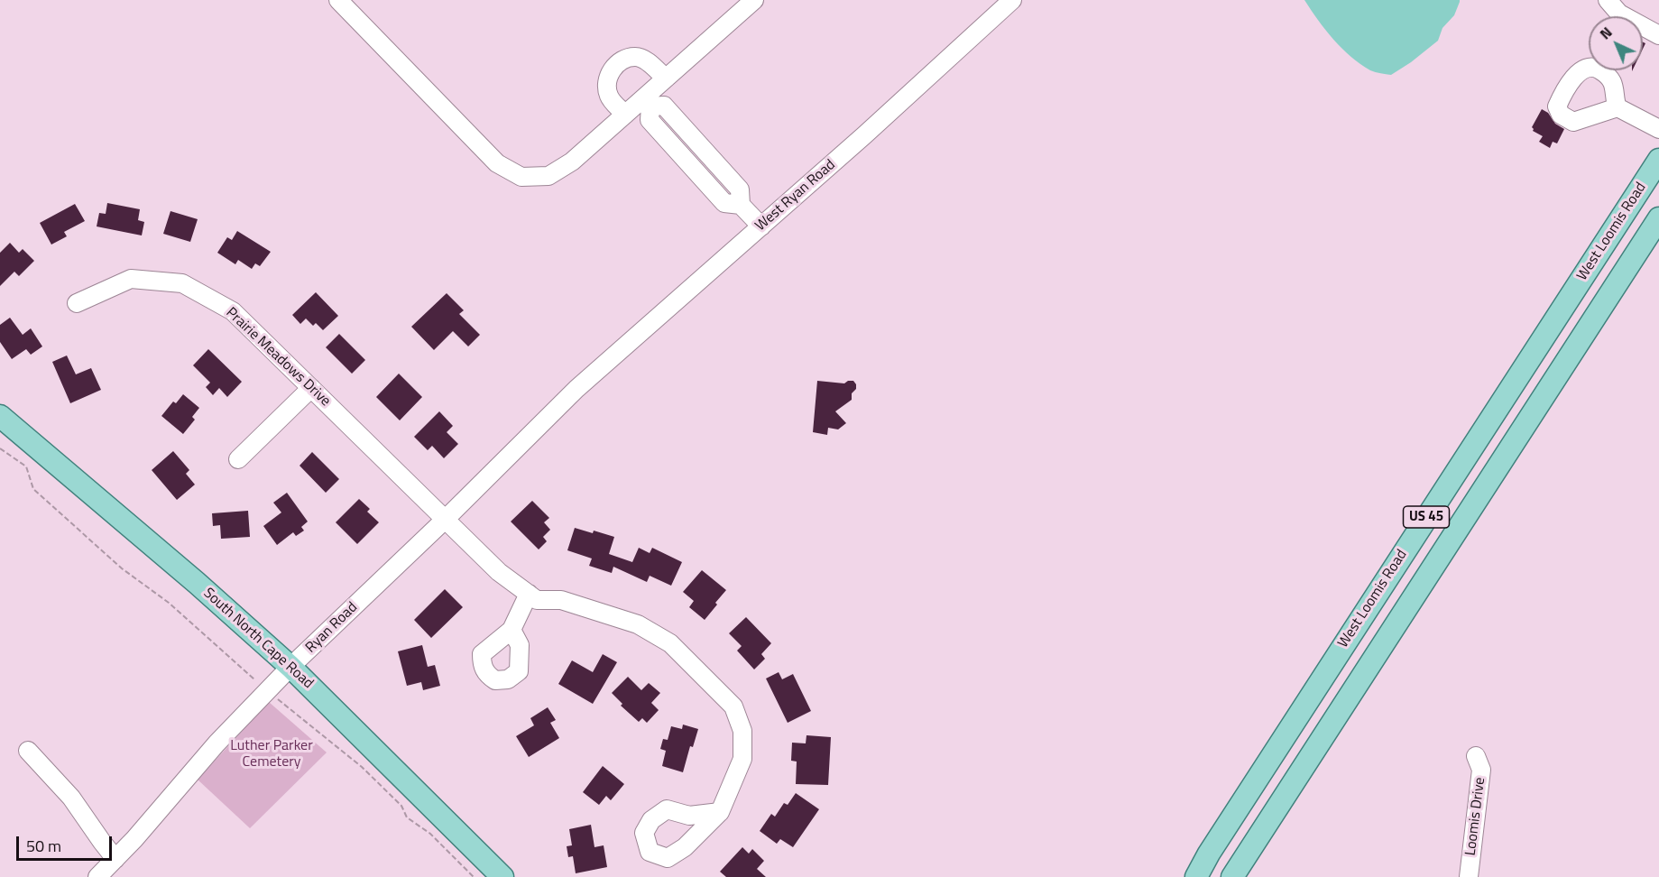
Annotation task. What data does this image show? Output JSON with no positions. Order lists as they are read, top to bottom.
{
  "streets": {
    "main road": ["West Loomis Road", "US 45", "South North Cape Road"],
    "street": [
      "West Ryan Road",
      "Prairie Meadows Drive",
      "Ryan Road",
      "Loomis Drive"
    ]
  },
  "crossings": [
    ["West Ryan Road", "Ryan Road"],
    ["Prairie Meadows Drive", "Ryan Road"],
    ["Ryan Road", "South North Cape Road"]
  ],
  "parks": ["Luther Parker Cemetery"],
  "scale_bar": "50 m",
  "north": "top left"
}
